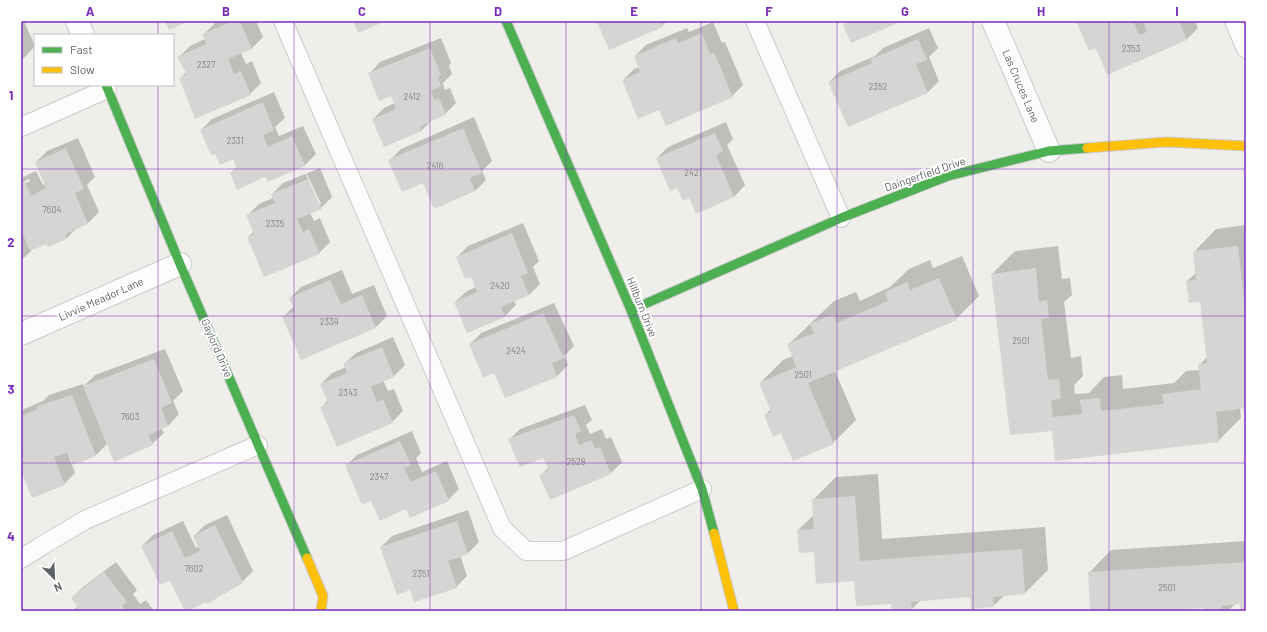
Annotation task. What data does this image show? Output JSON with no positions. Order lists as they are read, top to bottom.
{
  "streets": {
    "street": [
      "Las Cruces Lane",
      "Daingerfield Drive",
      "Livvie Meador Lane",
      "Hillburn Drive",
      "Gaylord Drive"
    ]
  },
  "crossings": [
    ["Las Cruces Lane", "Daingerfield Drive"],
    ["Daingerfield Drive", "Hillburn Drive"],
    ["Livvie Meador Lane", "Gaylord Drive"]
  ],
  "house_numbers": [
    "2353",
    "2327",
    "2352",
    "2412",
    "2331",
    "2416",
    "2421",
    "7604",
    "2335",
    "2420",
    "2339",
    "2501",
    "2424",
    "2501",
    "2343",
    "7603",
    "2528",
    "2347",
    "7602",
    "2351",
    "2501"
  ],
  "legend": ["Fast", "Slow"],
  "north": "bottom right",
  "grid": {
    "columns": [
      "A",
      "B",
      "C",
      "D",
      "E",
      "F",
      "G",
      "H",
      "I"
    ],
    "rows": [
      "1",
      "2",
      "3",
      "4"
    ]
  }
}
